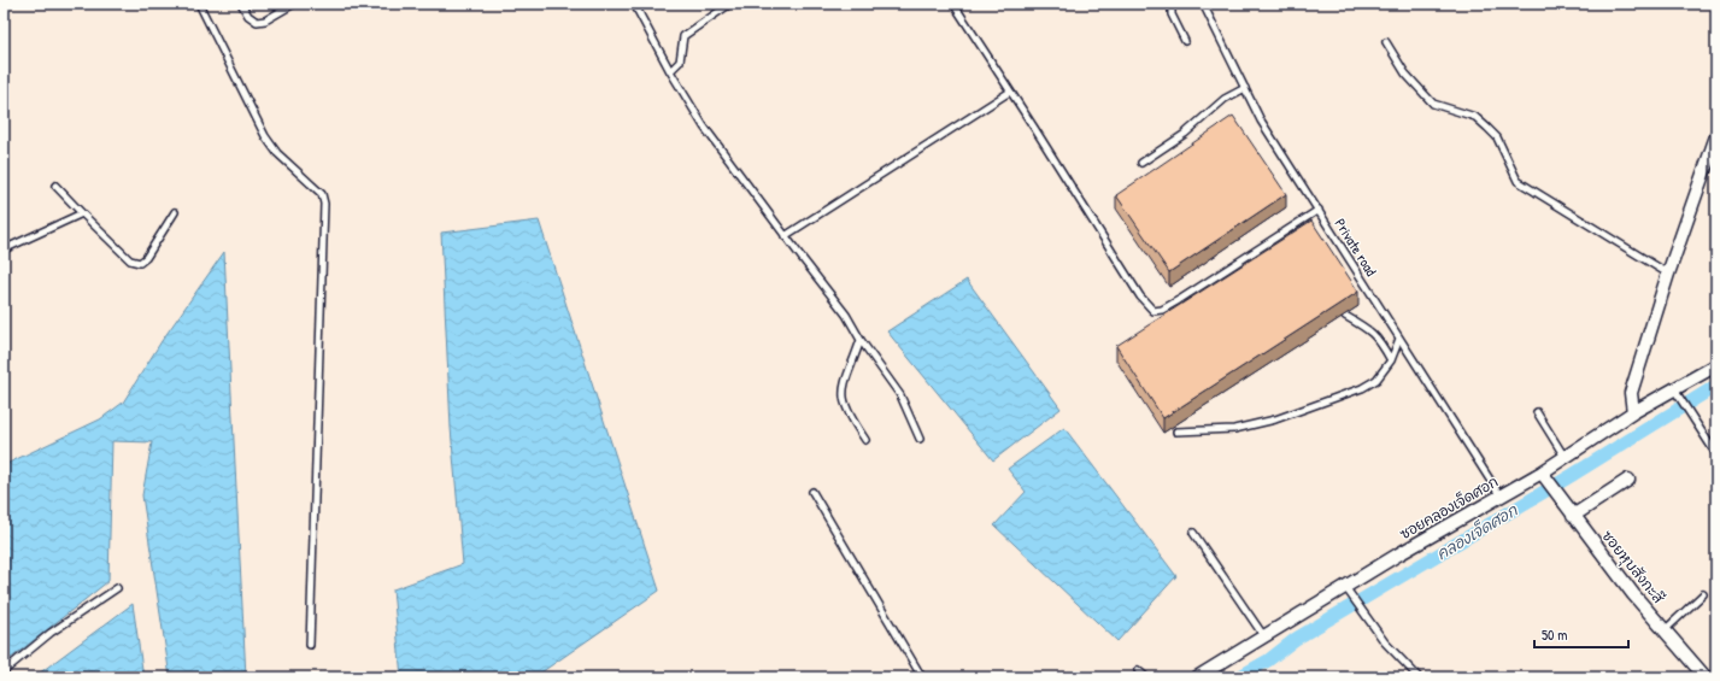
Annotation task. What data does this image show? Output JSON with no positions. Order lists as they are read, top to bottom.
{
  "streets": {
    "street": ["ซอยคลองเจ็ดศอก", "ซอยหุบสังกะสี"],
    "lane": ["Private road"]
  },
  "crossings": [
    ["Private road", "ซอยคลองเจ็ดศอก"],
    ["ซอยคลองเจ็ดศอก", "ซอยหุบสังกะสี"]
  ],
  "water": ["คลองเจ็ดศอก"],
  "scale_bar": "50 m"
}
